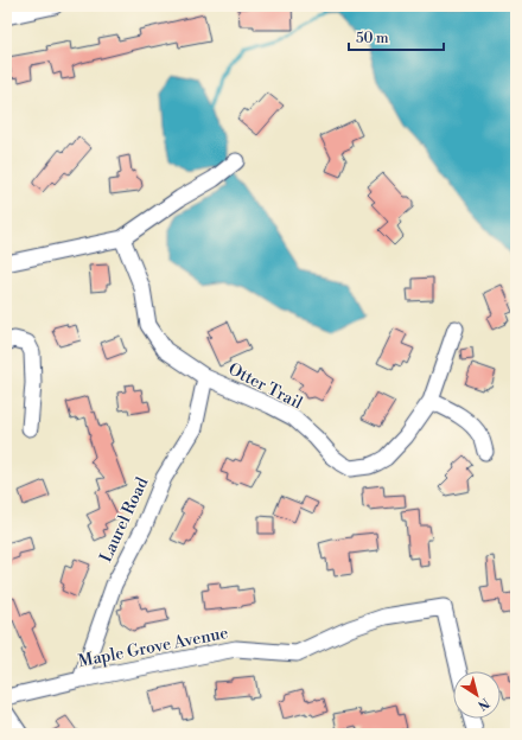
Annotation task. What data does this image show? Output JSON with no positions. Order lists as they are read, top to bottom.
{
  "streets": {
    "street": ["Otter Trail", "Laurel Road", "Maple Grove Avenue"]
  },
  "crossings": [
    ["Otter Trail", "Laurel Road"],
    ["Laurel Road", "Maple Grove Avenue"]
  ],
  "scale_bar": "50 m",
  "north": "bottom right"
}
